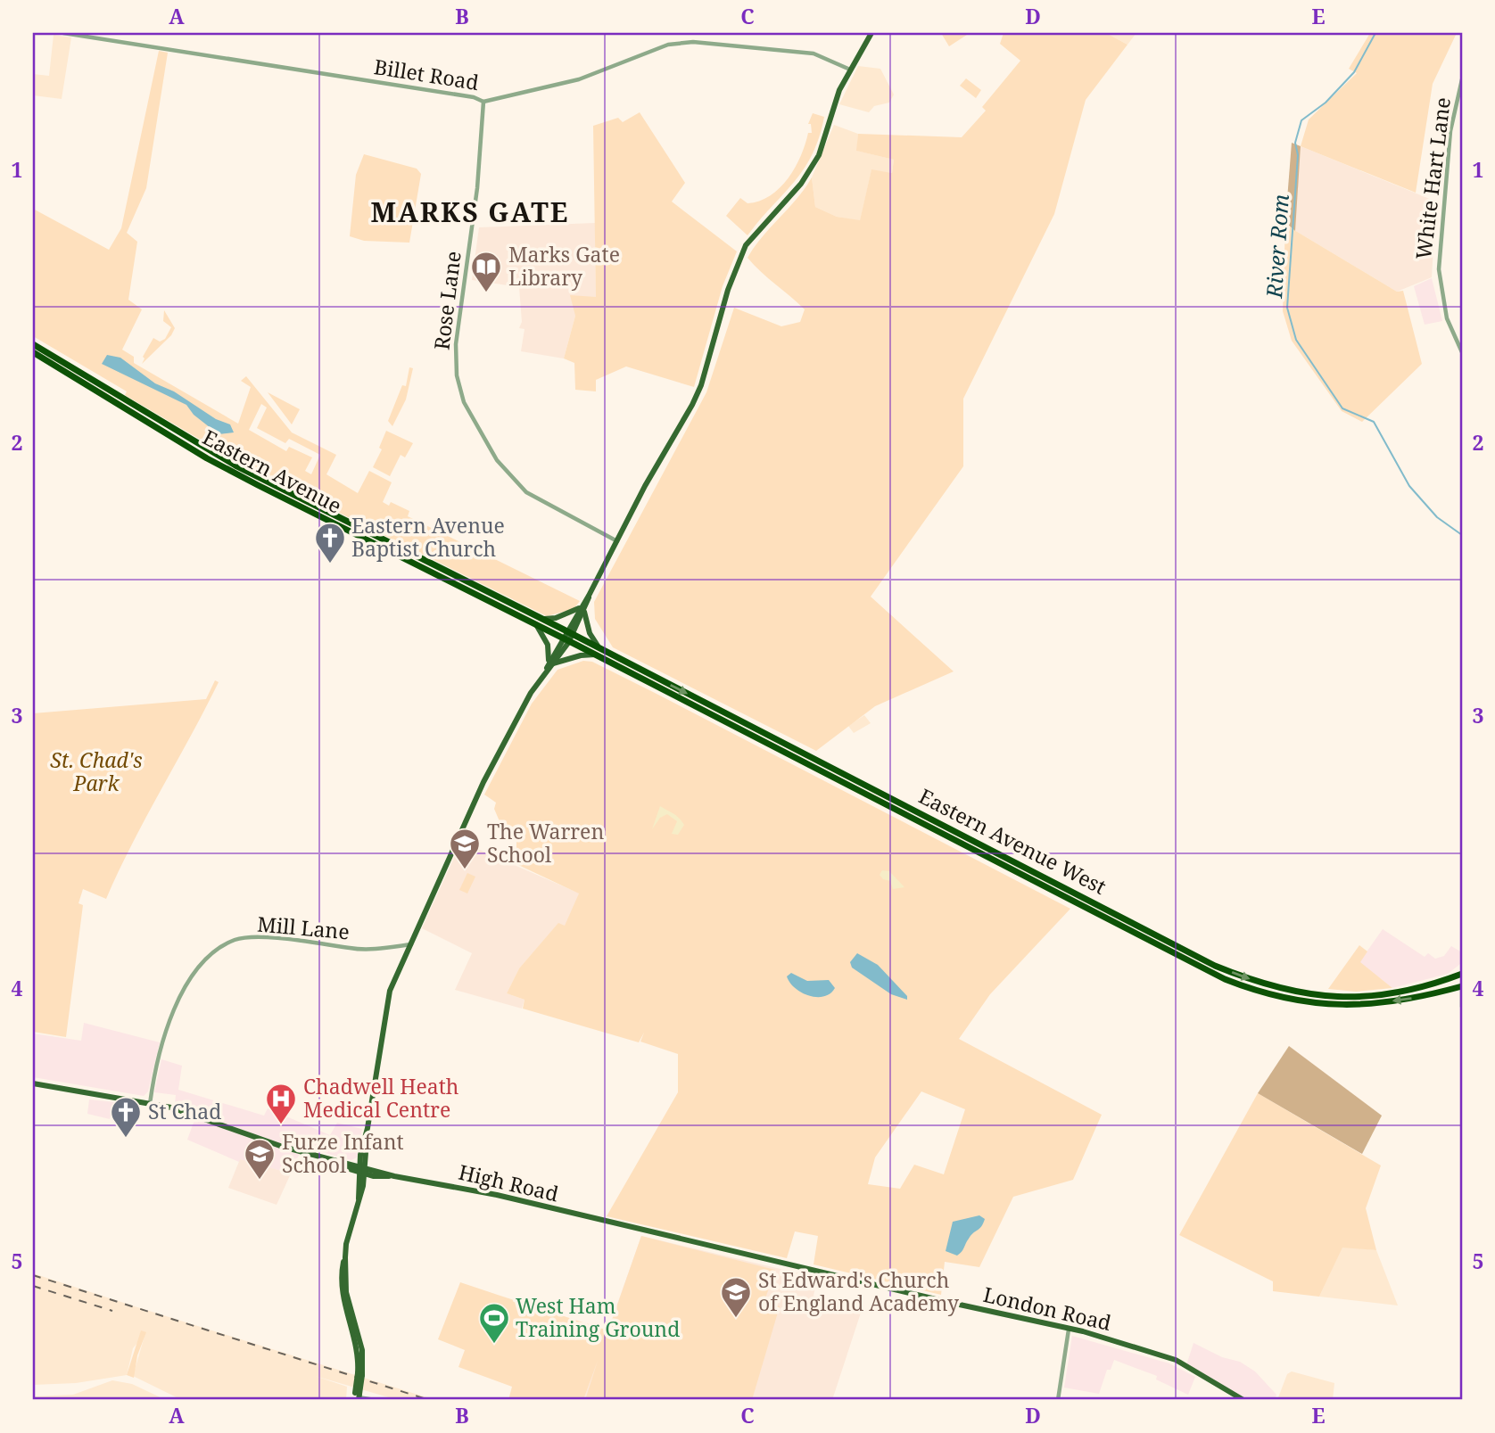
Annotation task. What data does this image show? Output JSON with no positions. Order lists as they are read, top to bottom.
{
  "streets": {
    "highway": ["Eastern Avenue", "Eastern Avenue West"],
    "main road": ["High Road", "London Road"],
    "street": [
      "Billet Road",
      "White Hart Lane",
      "Rose Lane",
      "Mill Lane"
    ]
  },
  "crossings": [
    ["Billet Road", "Rose Lane"],
    ["Eastern Avenue", "Eastern Avenue West"],
    ["Mill Lane", "High Road"],
    ["High Road", "London Road"]
  ],
  "districts": ["MARKS GATE"],
  "water": ["River Rom"],
  "parks": ["St. Chad's Park"],
  "places": {
    "library": ["Marks Gate Library"],
    "church": ["Eastern Avenue Baptist Church", "St Chad"],
    "school or university": ["The Warren School", "Furze Infant School", "St Edward's Church of England Academy"],
    "hospital": ["Chadwell Heath Medical Centre"],
    "sports": ["West Ham Training Ground"]
  },
  "grid": {
    "columns": [
      "A",
      "B",
      "C",
      "D",
      "E"
    ],
    "rows": [
      "1",
      "2",
      "3",
      "4",
      "5"
    ]
  }
}
